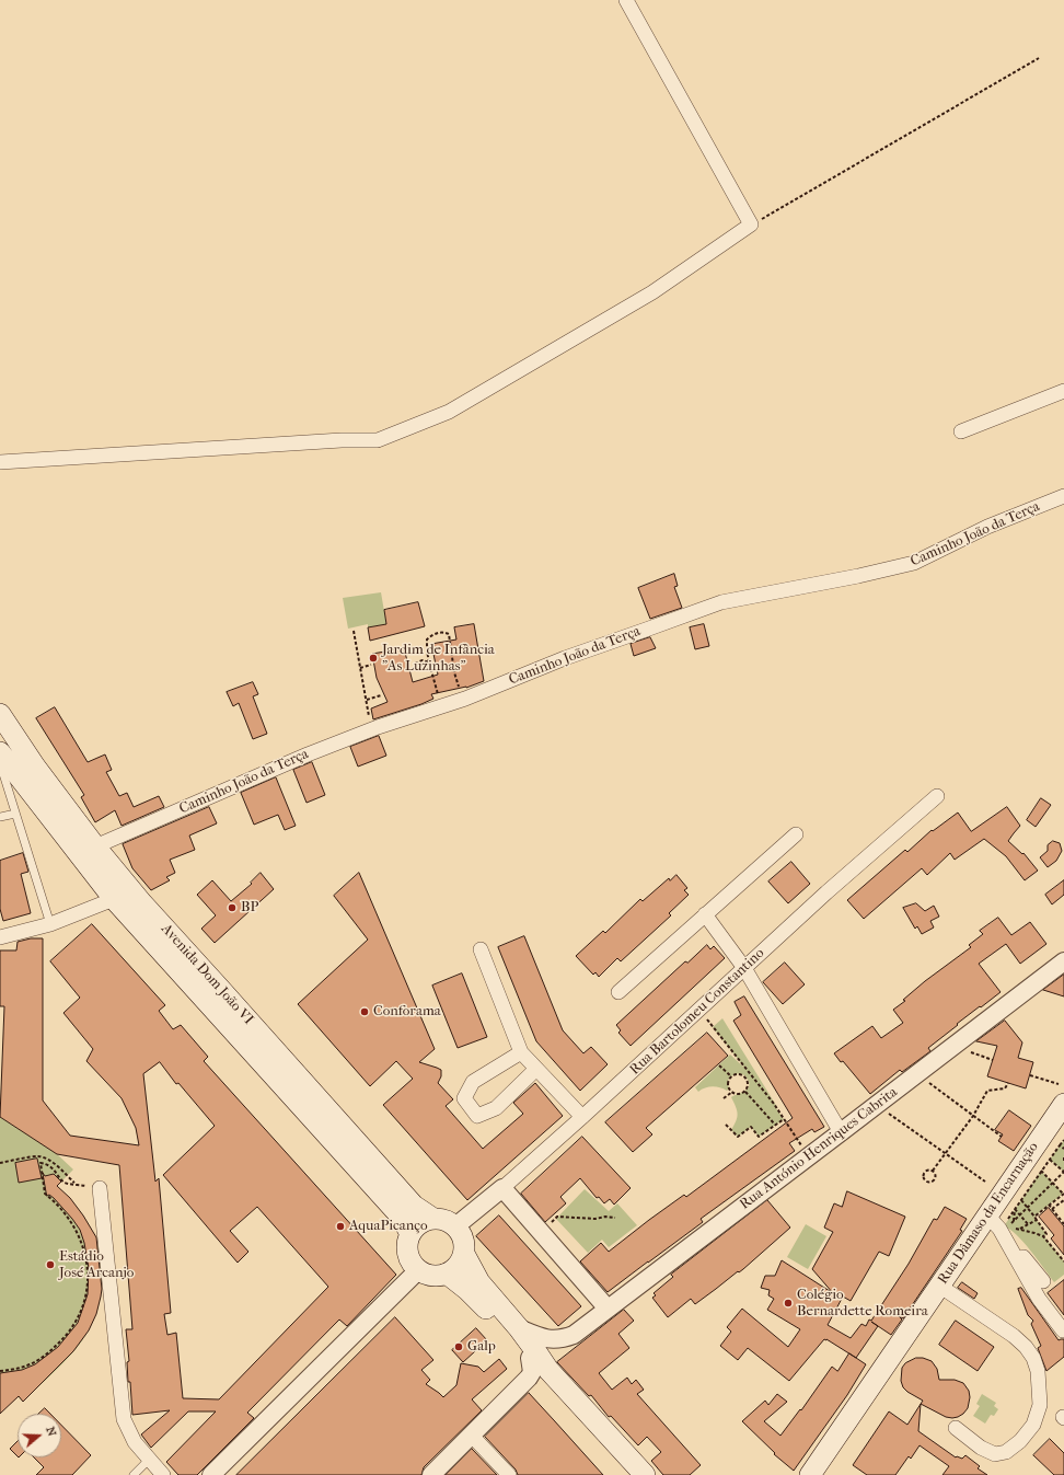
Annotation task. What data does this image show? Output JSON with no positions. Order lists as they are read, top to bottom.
{
  "streets": {
    "main road": ["Avenida Dom João VI", "Rua Dâmaso da Encarnação"],
    "street": ["Caminho João da Terça", "Rua Bartolomeu Constantino", "Rua António Henriques Cabrita"]
  },
  "crossings": [
    ["Caminho João da Terça", "Avenida Dom João VI"],
    ["Avenida Dom João VI", "Rua Bartolomeu Constantino"]
  ],
  "places": [
    "Jardim de Infância \"As Luzinhas\"",
    "BP",
    "Conforama",
    "AquaPicanço",
    "Estádio José Arcanjo",
    "Colégio Bernardette Romeira",
    "Galp"
  ],
  "north": "right"
}
